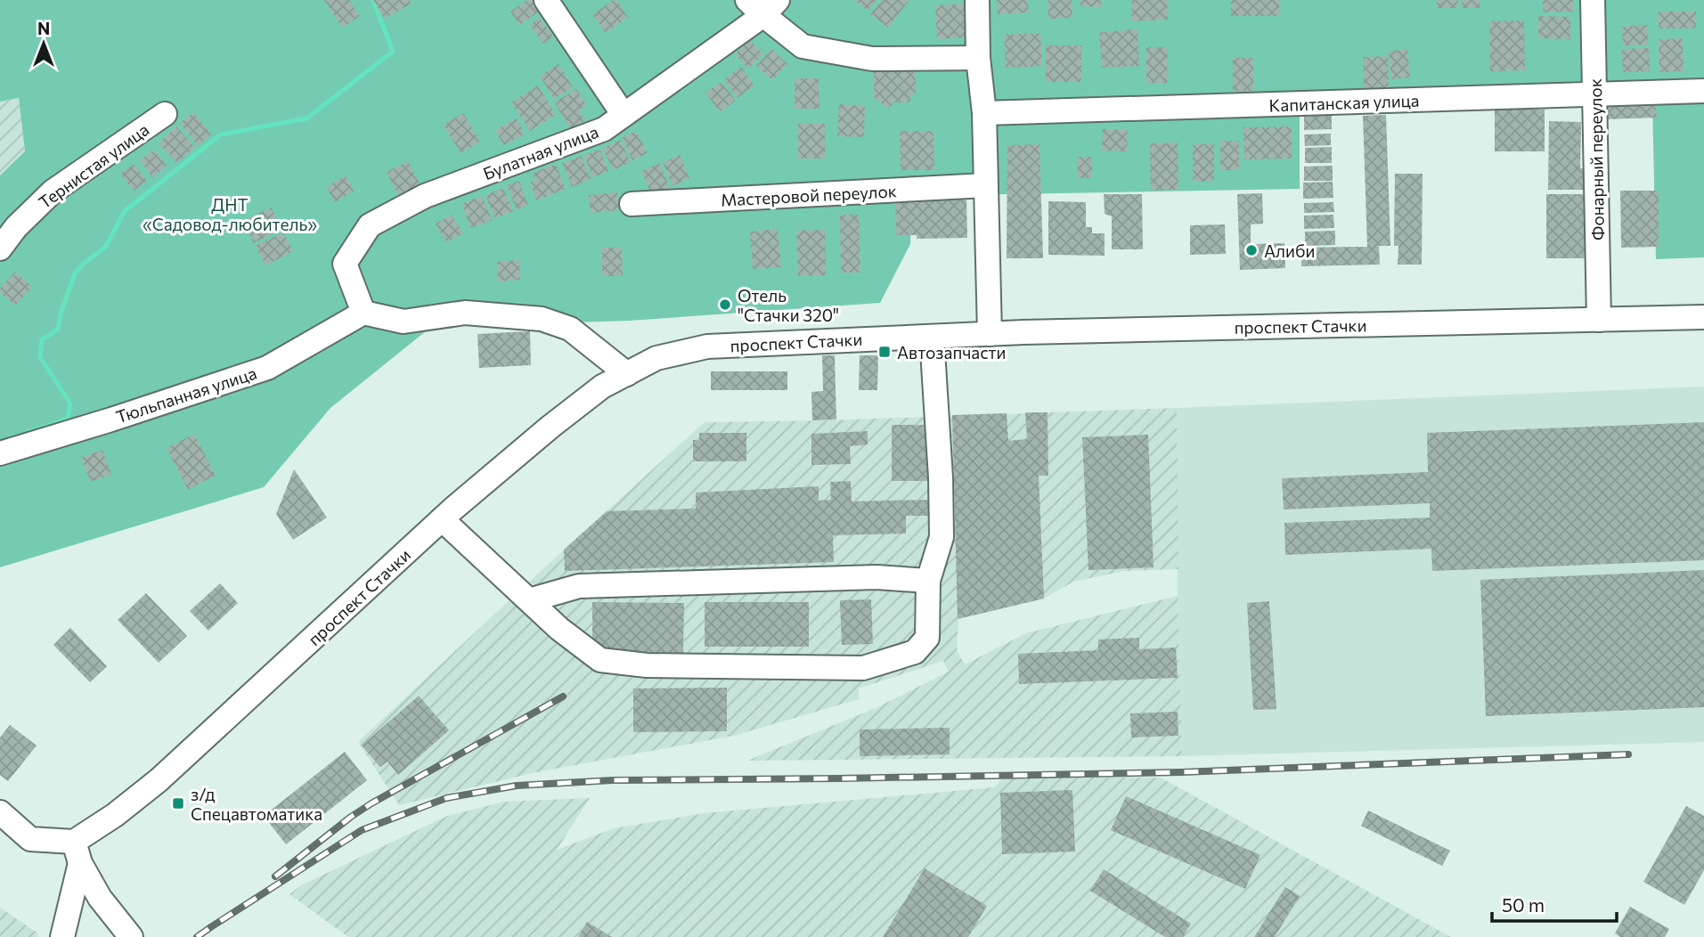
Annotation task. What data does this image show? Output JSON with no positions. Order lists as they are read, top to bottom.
{
  "streets": {
    "street": [
      "Капитанская улица",
      "Булатная улица",
      "Фонарный переулок",
      "Тернистая улица",
      "Мастеровой переулок",
      "проспект Стачки",
      "Тюльпанная улица"
    ]
  },
  "crossings": [
    ["Капитанская улица", "Фонарный переулок"],
    ["Булатная улица", "Тюльпанная улица"],
    ["Фонарный переулок", "проспект Стачки"]
  ],
  "parks": ["ДНТ «Садовод-любитель»"],
  "places": {
    "other": ["Алиби", "Отель \"Стачки 320\""],
    "transit": ["Автозапчасти", "з/д Спецавтоматика"]
  },
  "scale_bar": "50 m",
  "north": "top"
}
